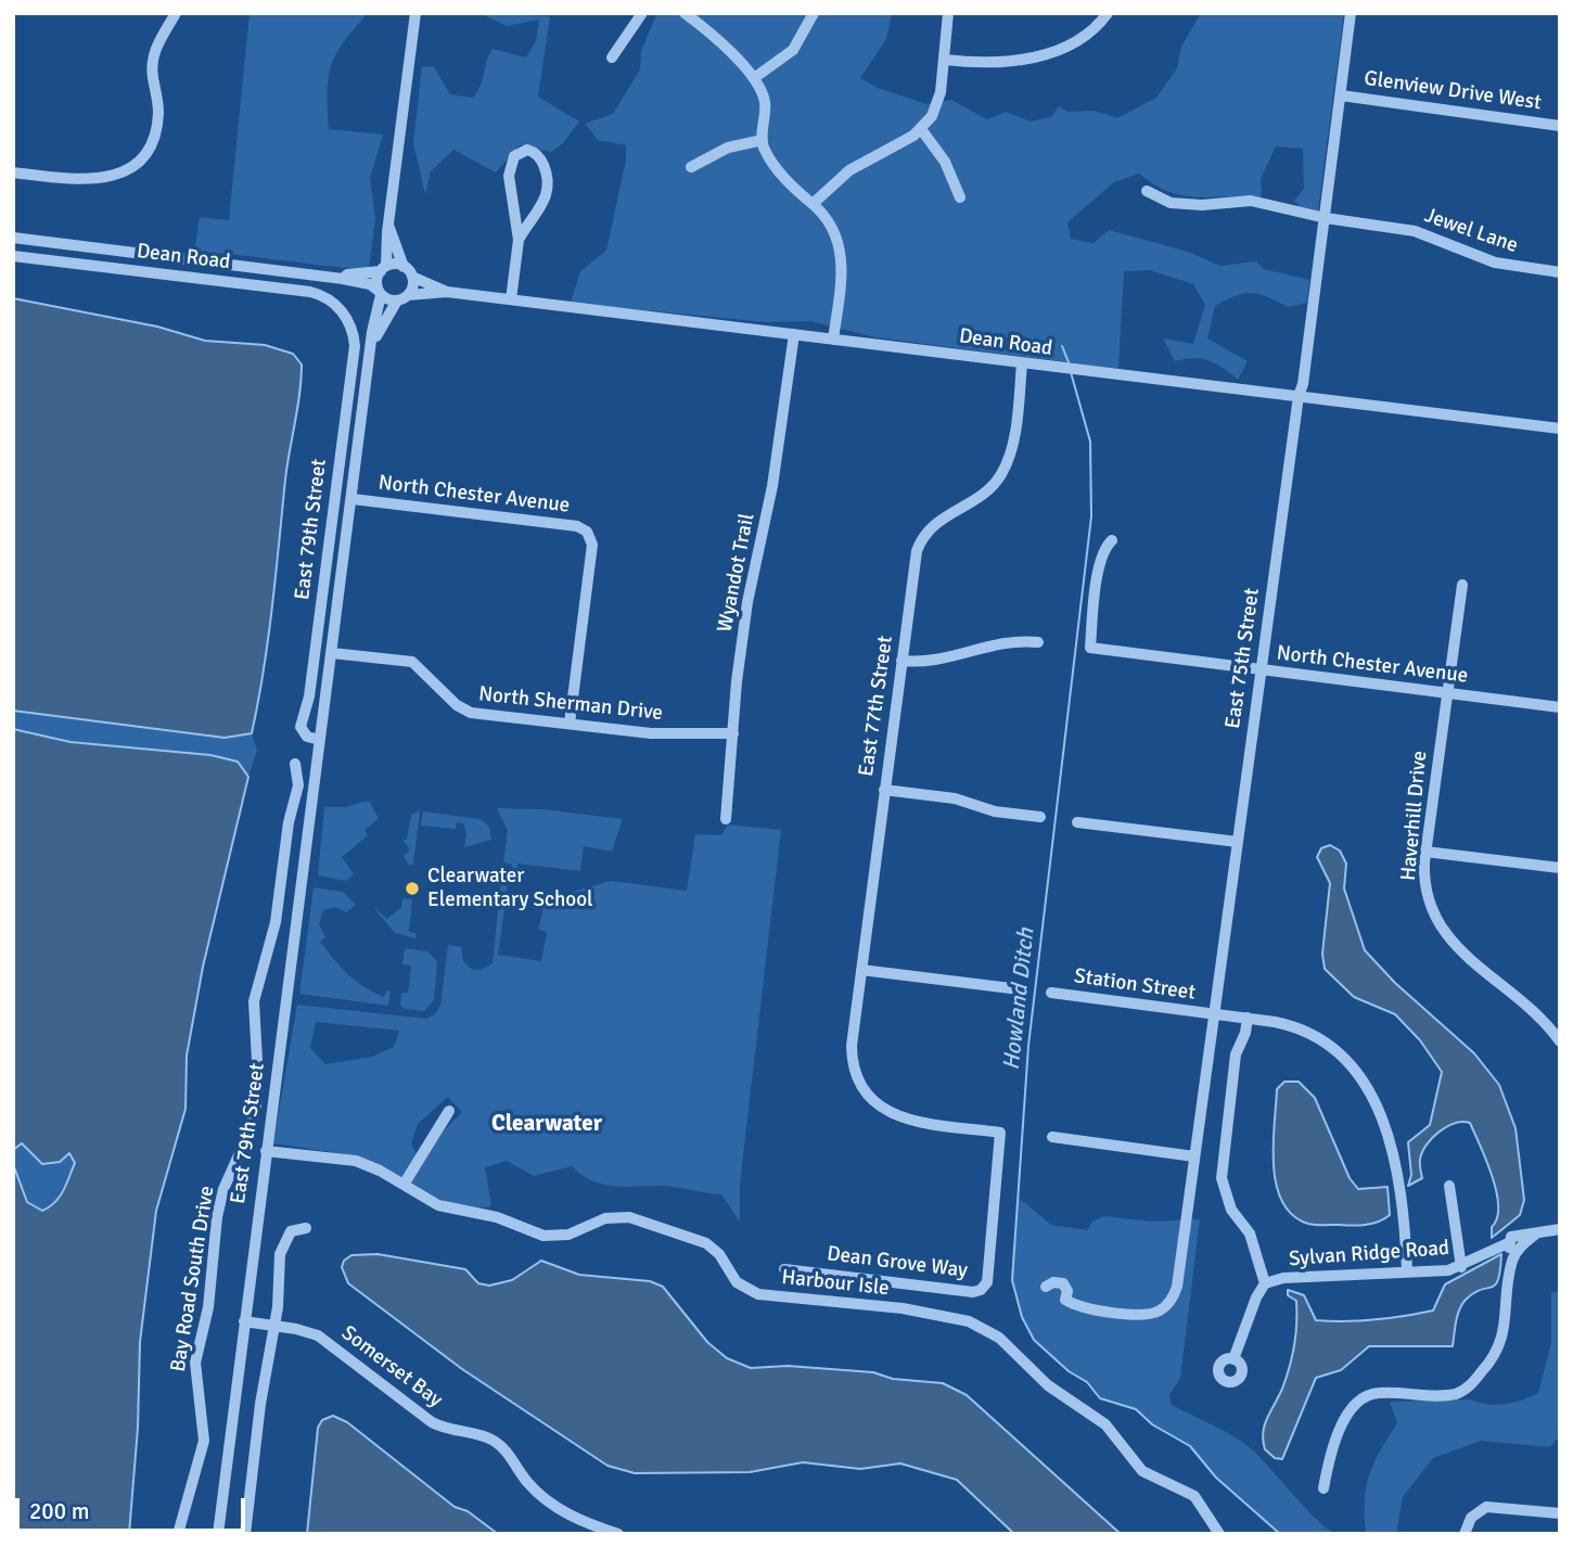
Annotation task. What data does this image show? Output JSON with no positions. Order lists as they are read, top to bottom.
{
  "streets": {
    "street": [
      "Glenview Drive West",
      "Jewel Lane",
      "Dean Road",
      "North Chester Avenue",
      "East 79th Street",
      "Wyandot Trail",
      "East 75th Street",
      "North Sherman Drive",
      "East 77th Street",
      "Haverhill Drive",
      "Station Street",
      "Sylvan Ridge Road",
      "Dean Grove Way",
      "Bay Road South Drive",
      "Harbour Isle",
      "Somerset Bay"
    ]
  },
  "crossings": [
    ["Glenview Drive West", "East 75th Street"],
    ["Jewel Lane", "East 75th Street"],
    ["Dean Road", "East 79th Street"],
    ["Dean Road", "Wyandot Trail"],
    ["Dean Road", "East 75th Street"],
    ["Dean Road", "East 77th Street"],
    ["North Chester Avenue", "East 79th Street"],
    ["North Chester Avenue", "East 75th Street"],
    ["North Chester Avenue", "North Sherman Drive"],
    ["North Chester Avenue", "Haverhill Drive"],
    ["East 79th Street", "North Sherman Drive"],
    ["East 79th Street", "Harbour Isle"],
    ["East 79th Street", "Somerset Bay"],
    ["Wyandot Trail", "North Sherman Drive"],
    ["East 75th Street", "Station Street"],
    ["East 77th Street", "Dean Grove Way"],
    ["Station Street", "Sylvan Ridge Road"]
  ],
  "districts": ["Clearwater"],
  "water": ["Howland Ditch"],
  "places": ["Clearwater Elementary School"],
  "scale_bar": "200 m"
}
